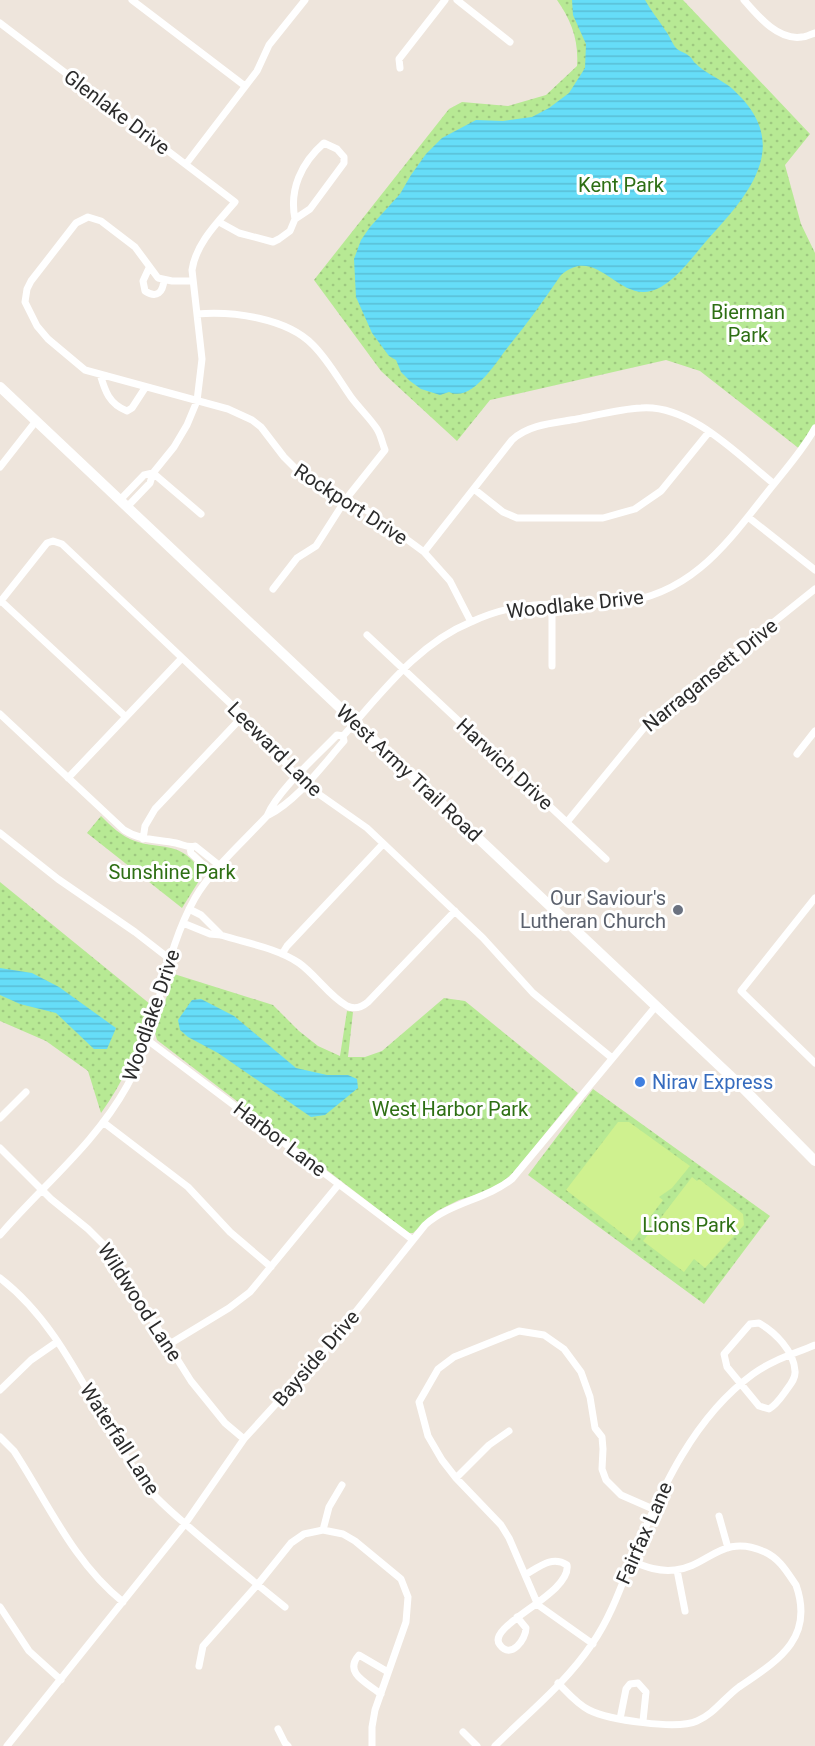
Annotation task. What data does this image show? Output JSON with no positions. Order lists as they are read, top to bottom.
{
  "streets": {
    "main road": ["West Army Trail Road"],
    "street": [
      "Glenlake Drive",
      "Rockport Drive",
      "Woodlake Drive",
      "Narragansett Drive",
      "Leeward Lane",
      "Harwich Drive",
      "Harbor Lane",
      "Wildwood Lane",
      "Bayside Drive",
      "Waterfall Lane",
      "Fairfax Lane"
    ]
  },
  "crossings": [
    ["Rockport Drive", "Woodlake Drive"],
    ["Woodlake Drive", "Leeward Lane"],
    ["Woodlake Drive", "Harwich Drive"],
    ["Woodlake Drive", "West Army Trail Road"],
    ["Woodlake Drive", "Harbor Lane"],
    ["Woodlake Drive", "Wildwood Lane"],
    ["Narragansett Drive", "Harwich Drive"],
    ["Leeward Lane", "Bayside Drive"],
    ["West Army Trail Road", "Bayside Drive"],
    ["Harbor Lane", "Bayside Drive"],
    ["Wildwood Lane", "Bayside Drive"],
    ["Bayside Drive", "Waterfall Lane"]
  ],
  "parks": [
    "Kent Park",
    "Bierman Park",
    "Sunshine Park",
    "West Harbor Park",
    "Lions Park"
  ],
  "places": ["Our Saviour's Lutheran Church", "Nirav Express"]
}
